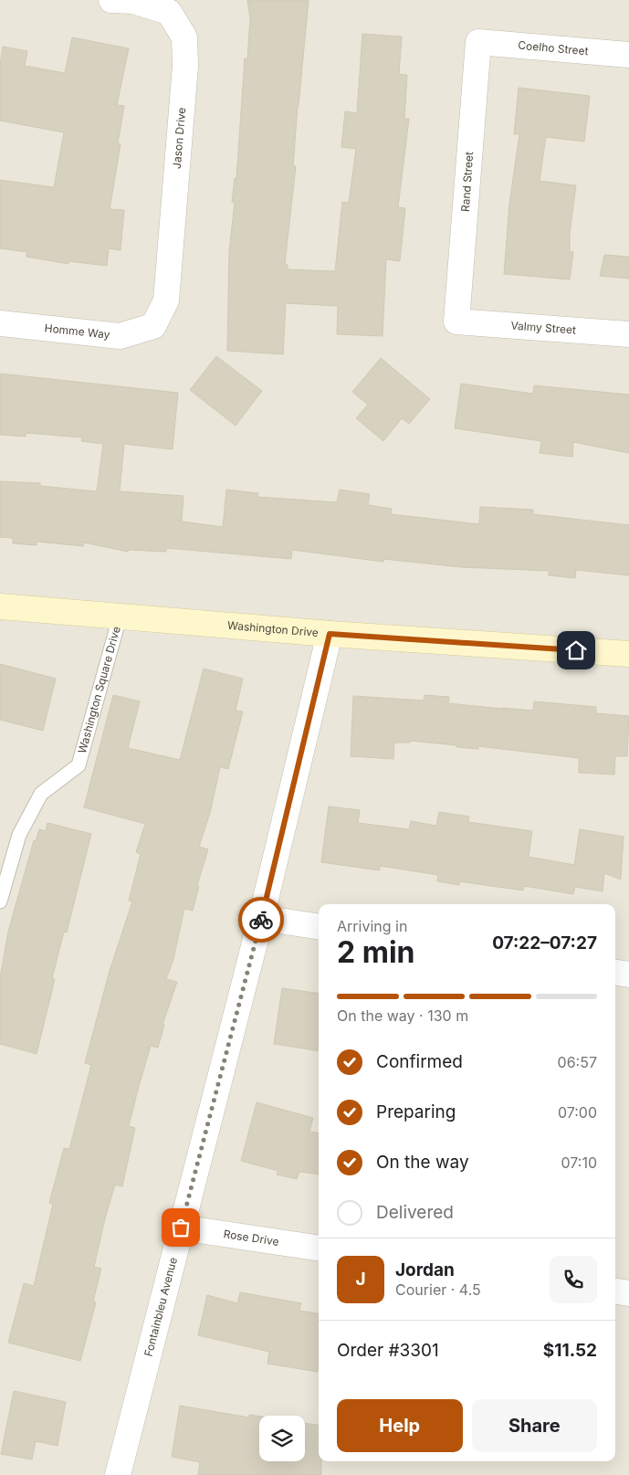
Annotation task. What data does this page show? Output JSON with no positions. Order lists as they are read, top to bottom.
{
  "streets": {
    "street": [
      "Coelho Street",
      "Jason Drive",
      "Rand Street",
      "Valmy Street",
      "Homme Way",
      "Washington Drive",
      "Rose Drive",
      "Fontainbleu Avenue"
    ],
    "lane": ["Washington Square Drive"]
  },
  "crossings": [
    ["Coelho Street", "Rand Street"],
    ["Jason Drive", "Homme Way"],
    ["Rand Street", "Valmy Street"],
    ["Washington Drive", "Washington Square Drive"],
    ["Washington Drive", "Fontainbleu Avenue"],
    ["Rose Drive", "Fontainbleu Avenue"]
  ],
  "page": {
    "heading": ["2 min", "Arriving in", "07:22–07:27"],
    "panel": [
      "Jordan",
      "Courier · 4.5",
      "Order #3301",
      "$11.52"
    ],
    "bar": "On the way · 130 m",
    "list": [
      ["Confirmed", "06:57"],
      ["Preparing", "07:00"],
      ["On the way", "07:10"],
      "Delivered"
    ],
    "round": "J",
    "buttons": ["Help", "Share"]
  }
}
